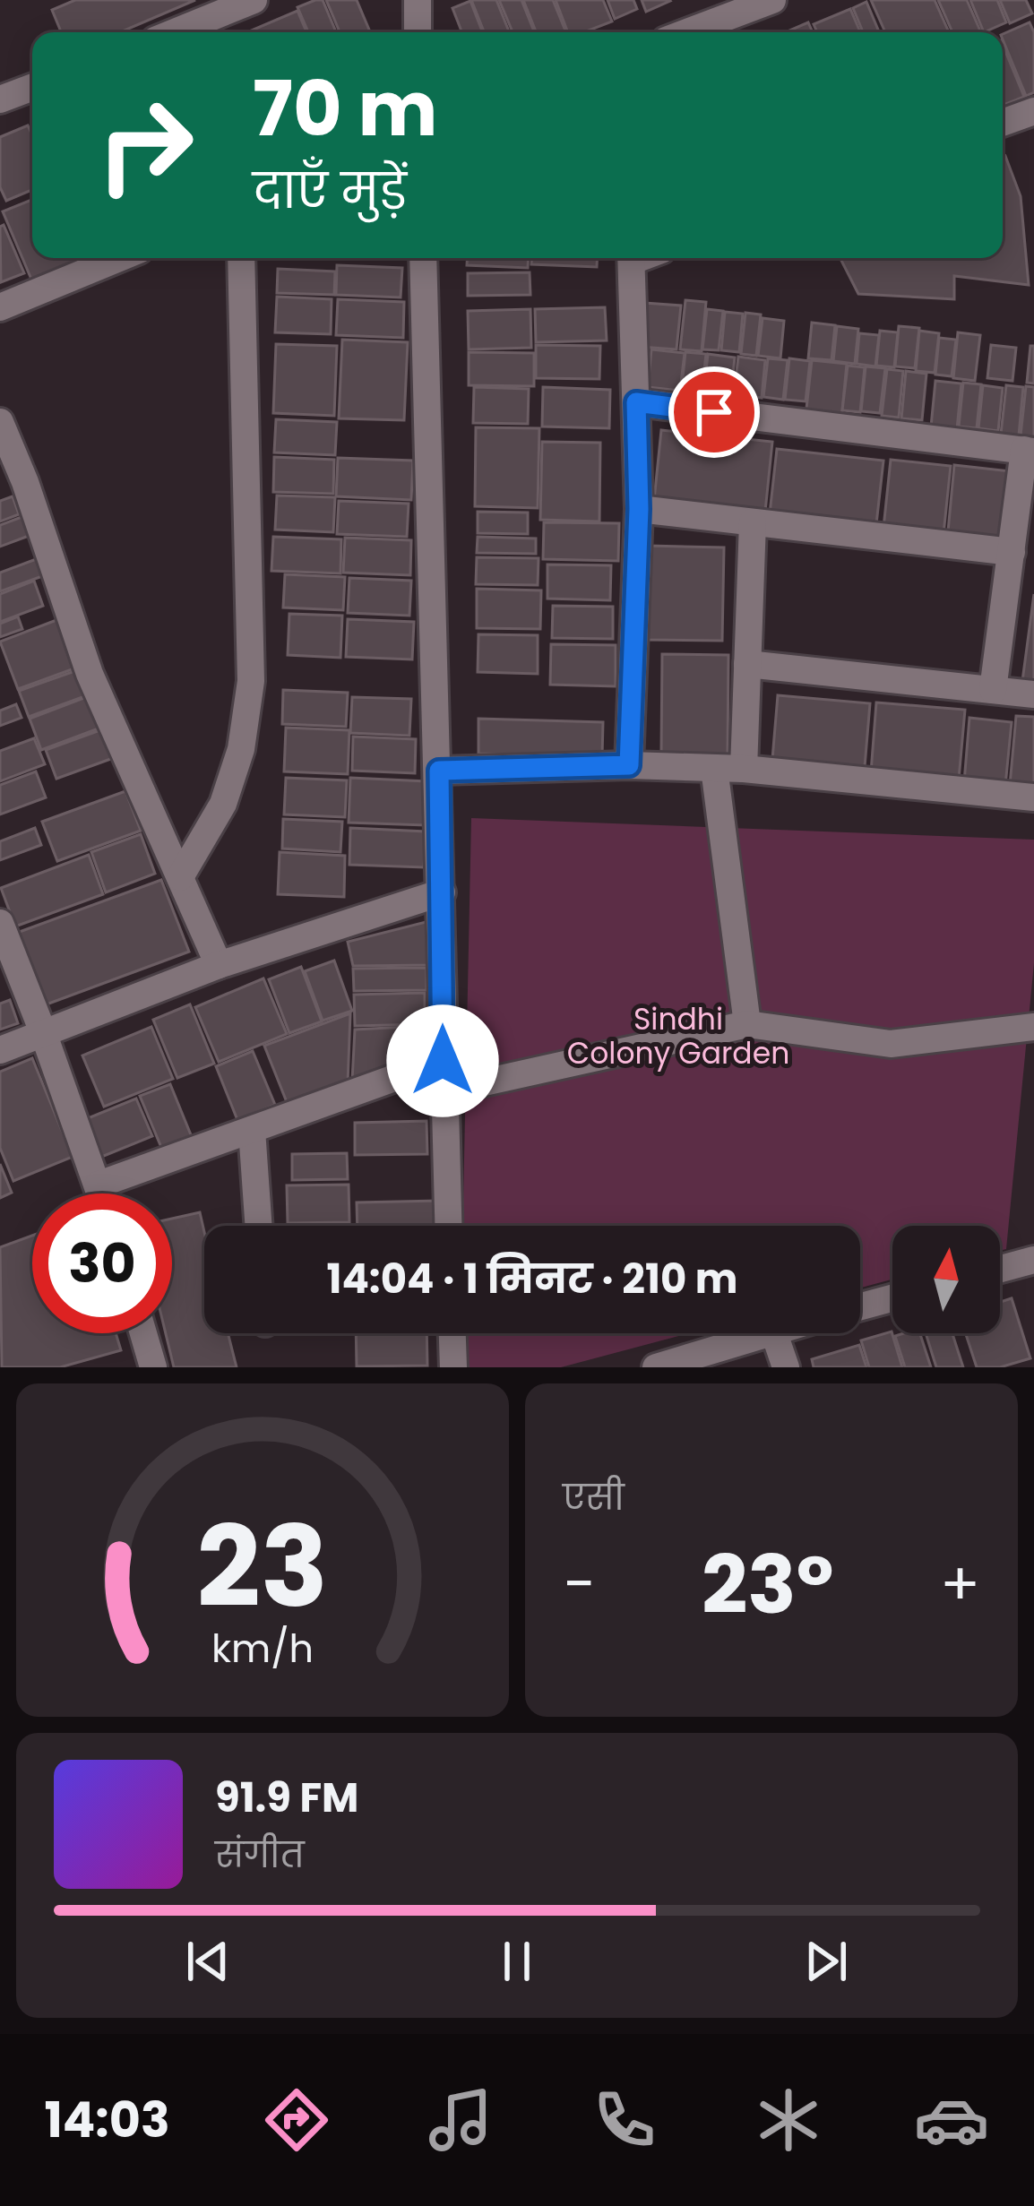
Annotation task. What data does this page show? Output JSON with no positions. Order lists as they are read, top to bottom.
{
  "parks": ["Sindhi Colony Garden"],
  "north": "top",
  "page": {
    "turn": ["70 m", "दाएँ मुड़ें"],
    "limit": "30",
    "trip": "14:04 · 1 मिनट · 210 m",
    "tile": "एसी",
    "heat": ["−", "23°", "+"],
    "song": ["91.9 FM", "संगीत"],
    "tabs": "14:03",
    "gauge": ["23", "km/h"]
  }
}
